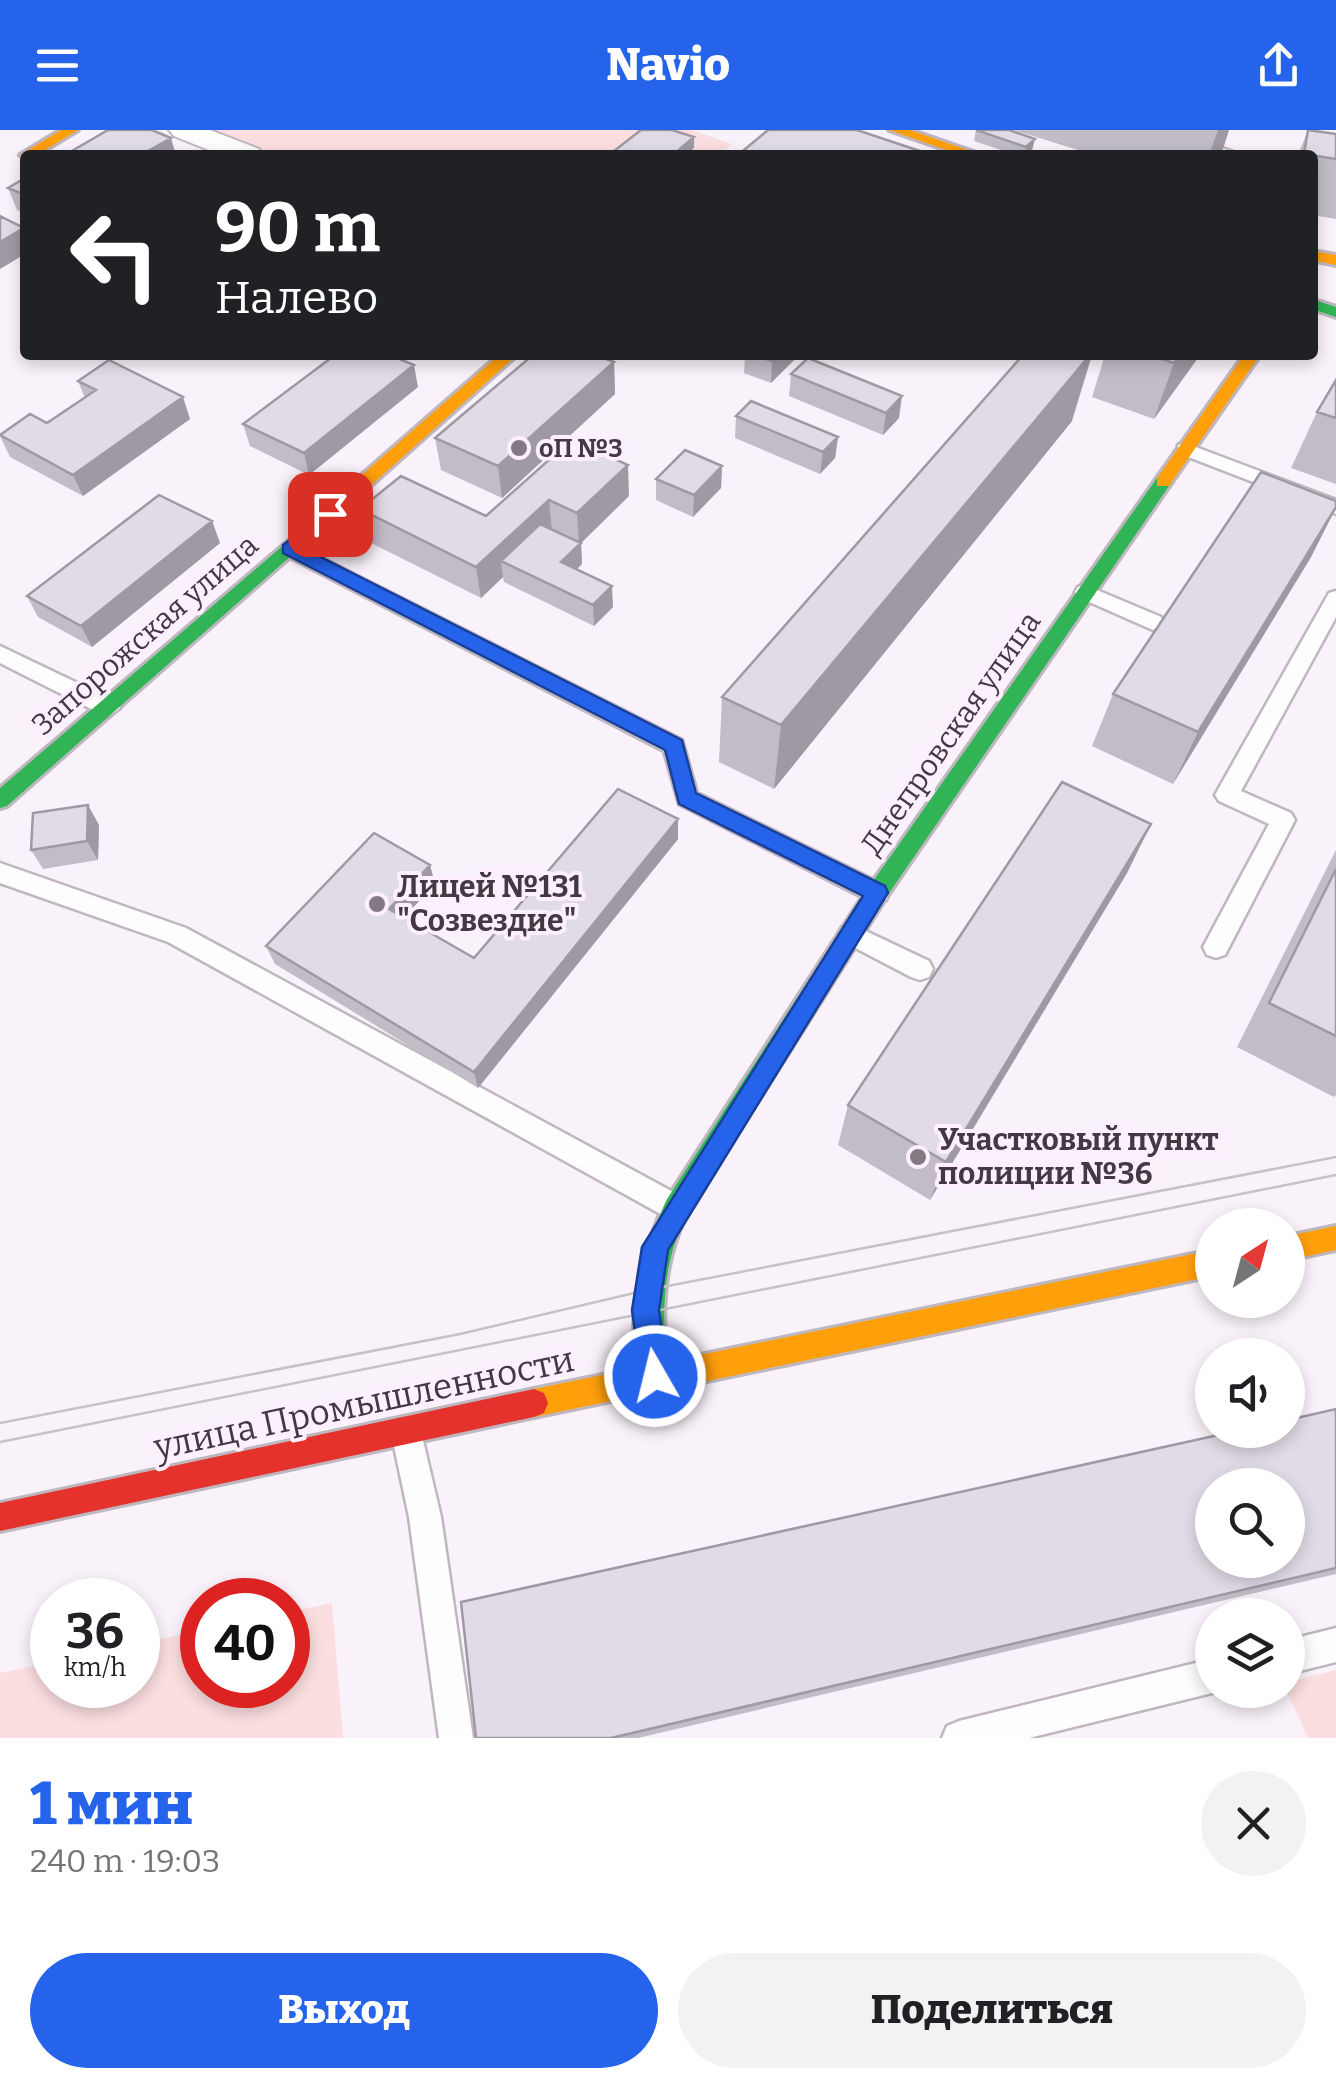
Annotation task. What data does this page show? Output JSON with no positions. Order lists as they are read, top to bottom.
{
  "streets": {
    "street": ["Запорожская улица", "Днепровская улица", "улица Промышленности"]
  },
  "crossings": [
    ["Днепровская улица", "улица Промышленности"]
  ],
  "places": ["оП №3", "Лицей №131 \"Созвездие\"", "Участковый пункт полиции №36"],
  "north": "top right",
  "page": {
    "header": "Navio",
    "turn": ["90 m", "Налево"],
    "speed": "36 km/h",
    "limit": "40",
    "heading": ["1 мин", "240 m · 19:03"],
    "buttons": ["Выход", "Поделиться"]
  }
}
